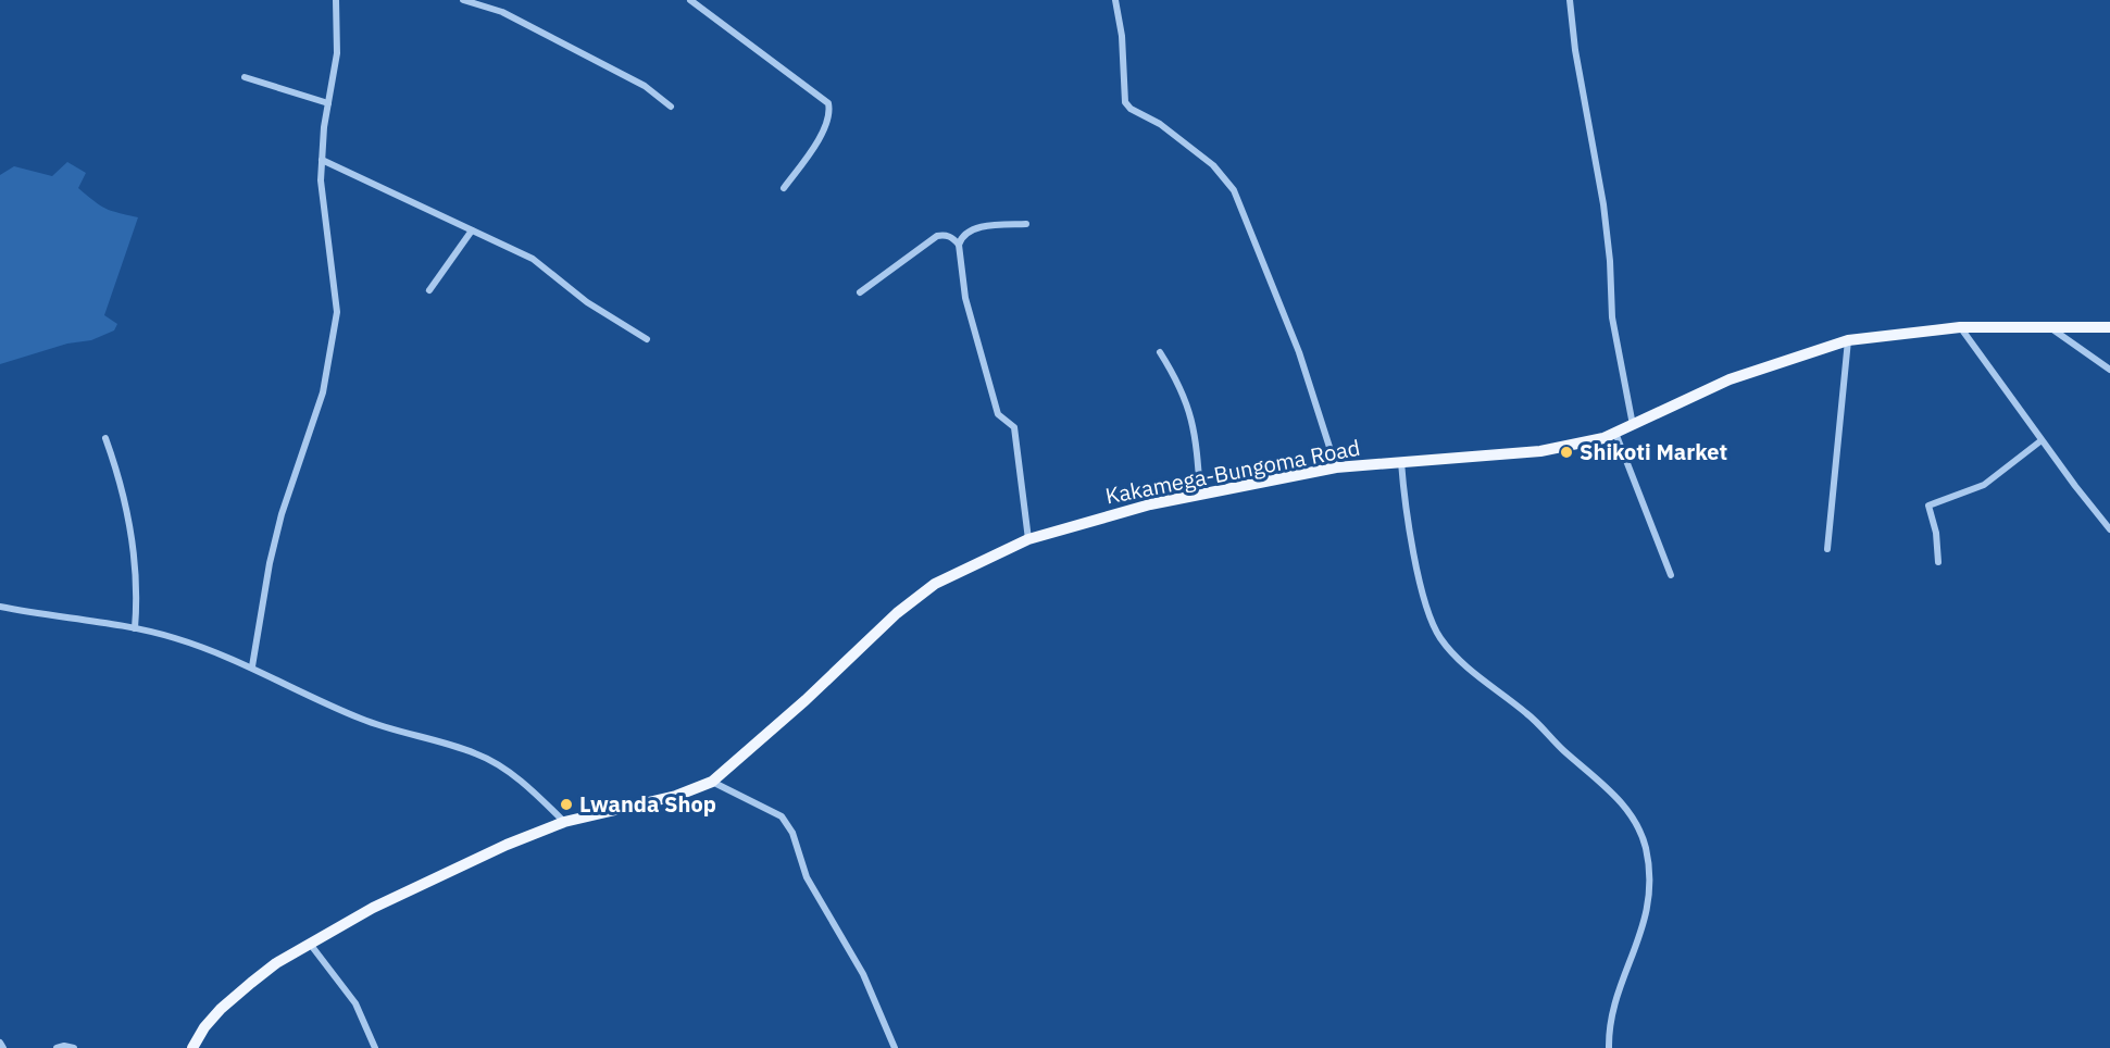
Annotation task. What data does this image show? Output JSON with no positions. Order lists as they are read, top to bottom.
{
  "streets": {
    "main road": ["Kakamega-Bungoma Road"]
  },
  "places": ["Shikoti Market", "Lwanda Shop"]
}
